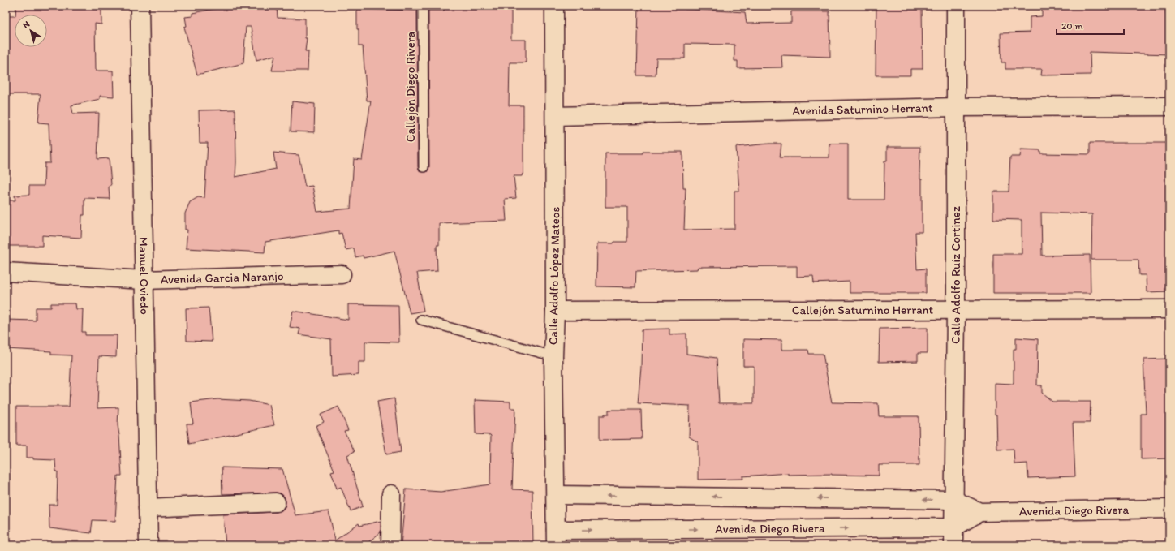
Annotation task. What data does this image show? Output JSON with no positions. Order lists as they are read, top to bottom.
{
  "streets": {
    "street": [
      "Avenida Saturnino Herrant",
      "Manuel Oviedo",
      "Calle Adolfo López Mateos",
      "Calle Adolfo Ruíz Cortinez",
      "Avenida Garcia Naranjo",
      "Callejón Saturnino Herrant",
      "Avenida Diego Rivera"
    ],
    "lane": ["Callejón Diego Rivera"]
  },
  "crossings": [
    ["Avenida Saturnino Herrant", "Calle Adolfo López Mateos"],
    ["Avenida Saturnino Herrant", "Calle Adolfo Ruíz Cortinez"],
    ["Manuel Oviedo", "Avenida Garcia Naranjo"],
    ["Calle Adolfo López Mateos", "Callejón Saturnino Herrant"],
    ["Calle Adolfo López Mateos", "Avenida Diego Rivera"],
    ["Calle Adolfo Ruíz Cortinez", "Callejón Saturnino Herrant"],
    ["Calle Adolfo Ruíz Cortinez", "Avenida Diego Rivera"]
  ],
  "scale_bar": "20 m",
  "north": "top left"
}
